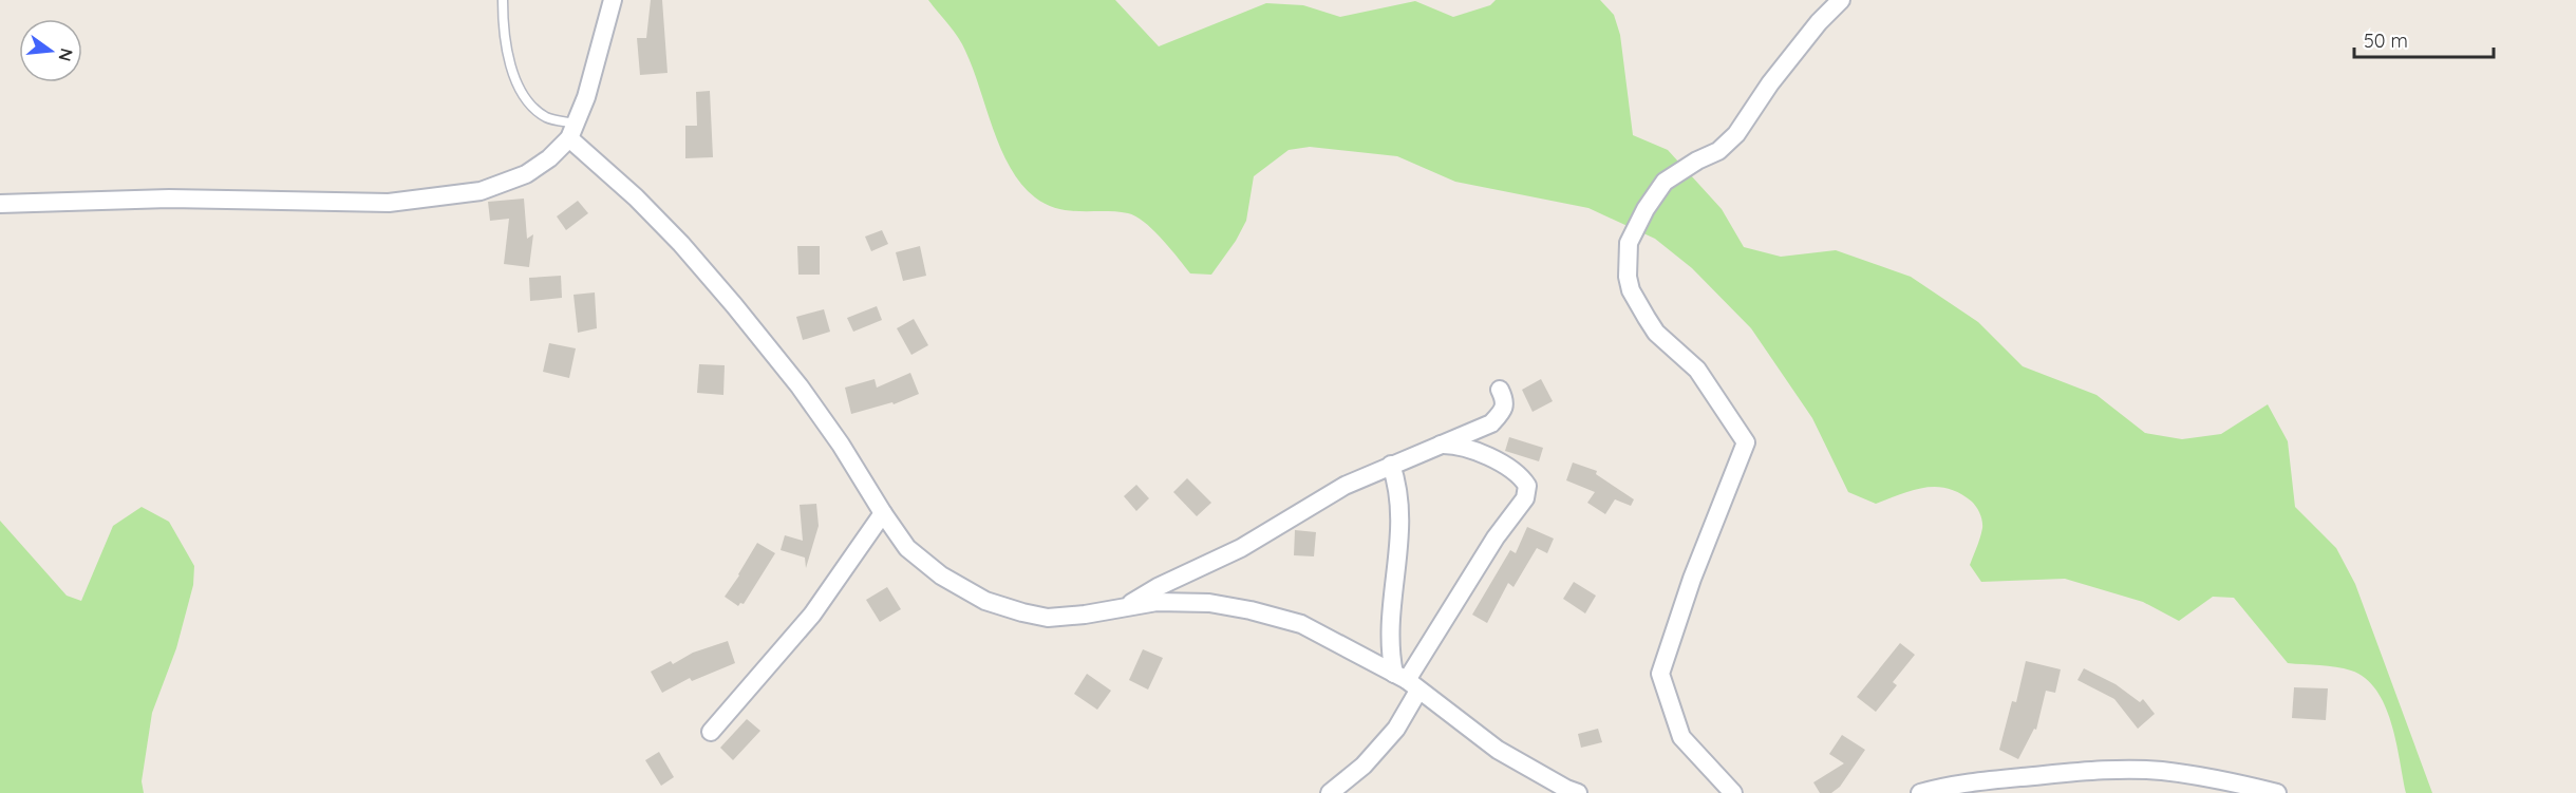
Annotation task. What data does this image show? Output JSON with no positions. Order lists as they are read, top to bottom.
{
  "scale_bar": "50 m",
  "north": "right"
}
